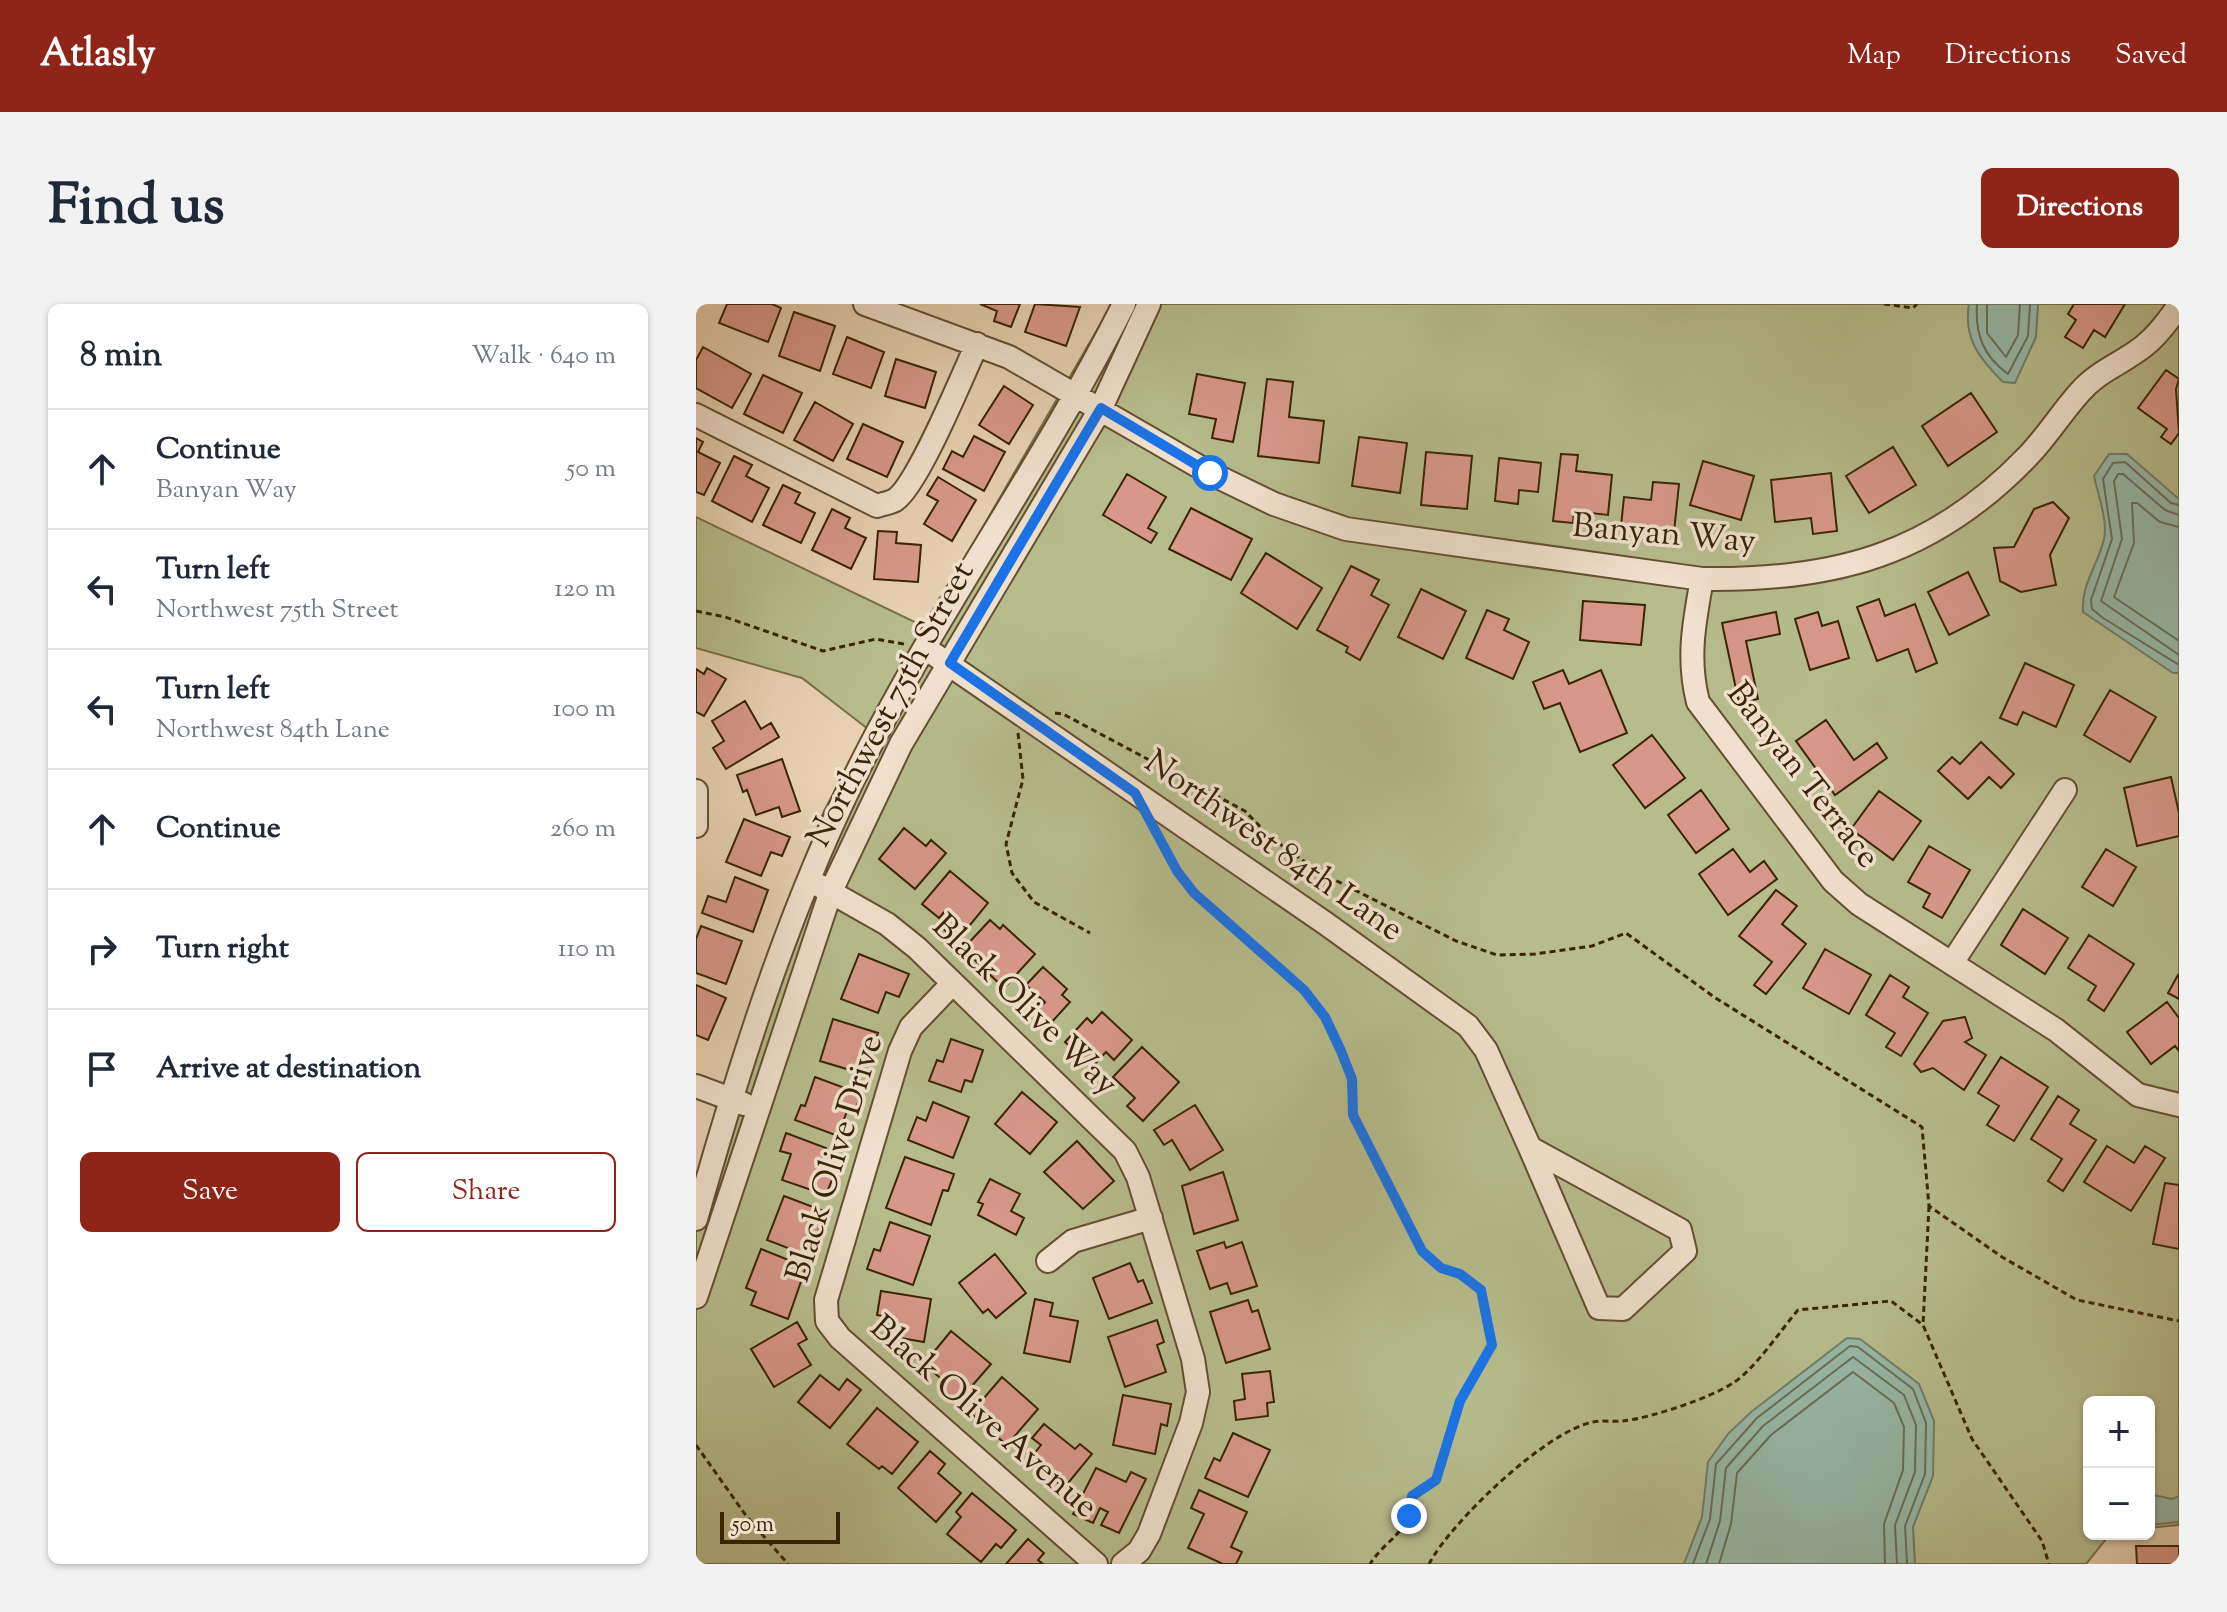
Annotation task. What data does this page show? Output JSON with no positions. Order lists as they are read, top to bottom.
{
  "streets": {
    "street": [
      "Banyan Way",
      "Northwest 75th Street",
      "Banyan Terrace",
      "Northwest 84th Lane",
      "Black Olive Way",
      "Black Olive Drive",
      "Black Olive Avenue"
    ]
  },
  "crossings": [
    ["Banyan Way", "Northwest 75th Street"],
    ["Banyan Way", "Banyan Terrace"],
    ["Northwest 75th Street", "Northwest 84th Lane"],
    ["Northwest 75th Street", "Black Olive Way"],
    ["Black Olive Way", "Black Olive Drive"],
    ["Black Olive Drive", "Black Olive Avenue"]
  ],
  "scale_bar": "50 m",
  "page": {
    "header": "Atlasly",
    "nav": ["Map", "Directions", "Saved"],
    "title": "Find us",
    "buttons": [
      "Directions",
      ["Save", "Share"]
    ],
    "heading": ["8 min", "Walk · 640 m"],
    "list": [
      ["Continue", "Banyan Way", "50 m"],
      ["Turn left", "Northwest 75th Street", "120 m"],
      ["Turn left", "Northwest 84th Lane", "100 m"],
      ["Continue", "260 m"],
      ["Turn right", "110 m"],
      "Arrive at destination"
    ],
    "map_buttons": ["+", "−"],
    "scale": "50 m"
  }
}
